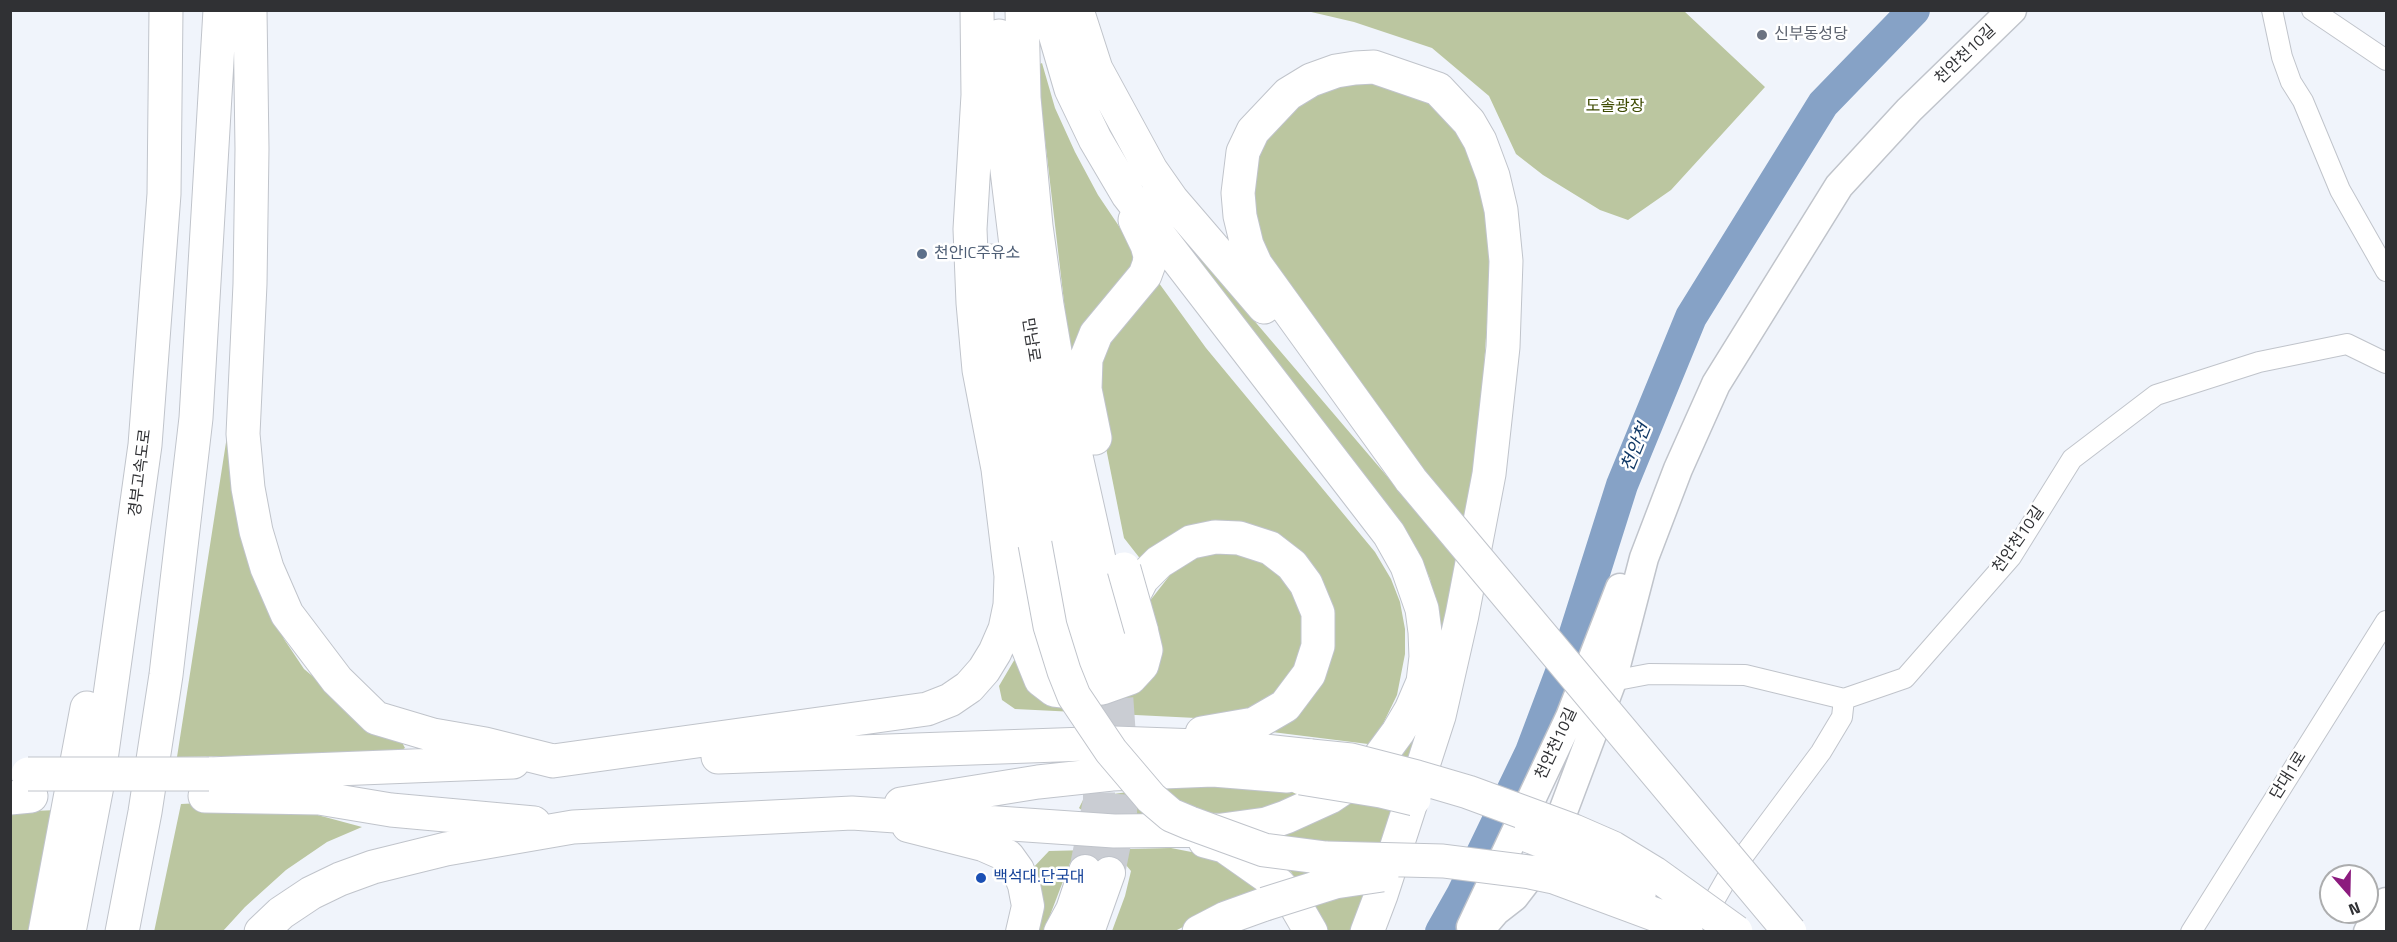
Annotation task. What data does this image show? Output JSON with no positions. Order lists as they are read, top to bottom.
{
  "streets": {
    "highway": ["만남로", "경부고속도로"],
    "street": ["천안천10길", "단대1로"]
  },
  "water": ["천안천"],
  "parks": ["도솔광장"],
  "places": ["신부동성당", "천안IC주유소", "백석대.단국대"],
  "north": "bottom"
}
